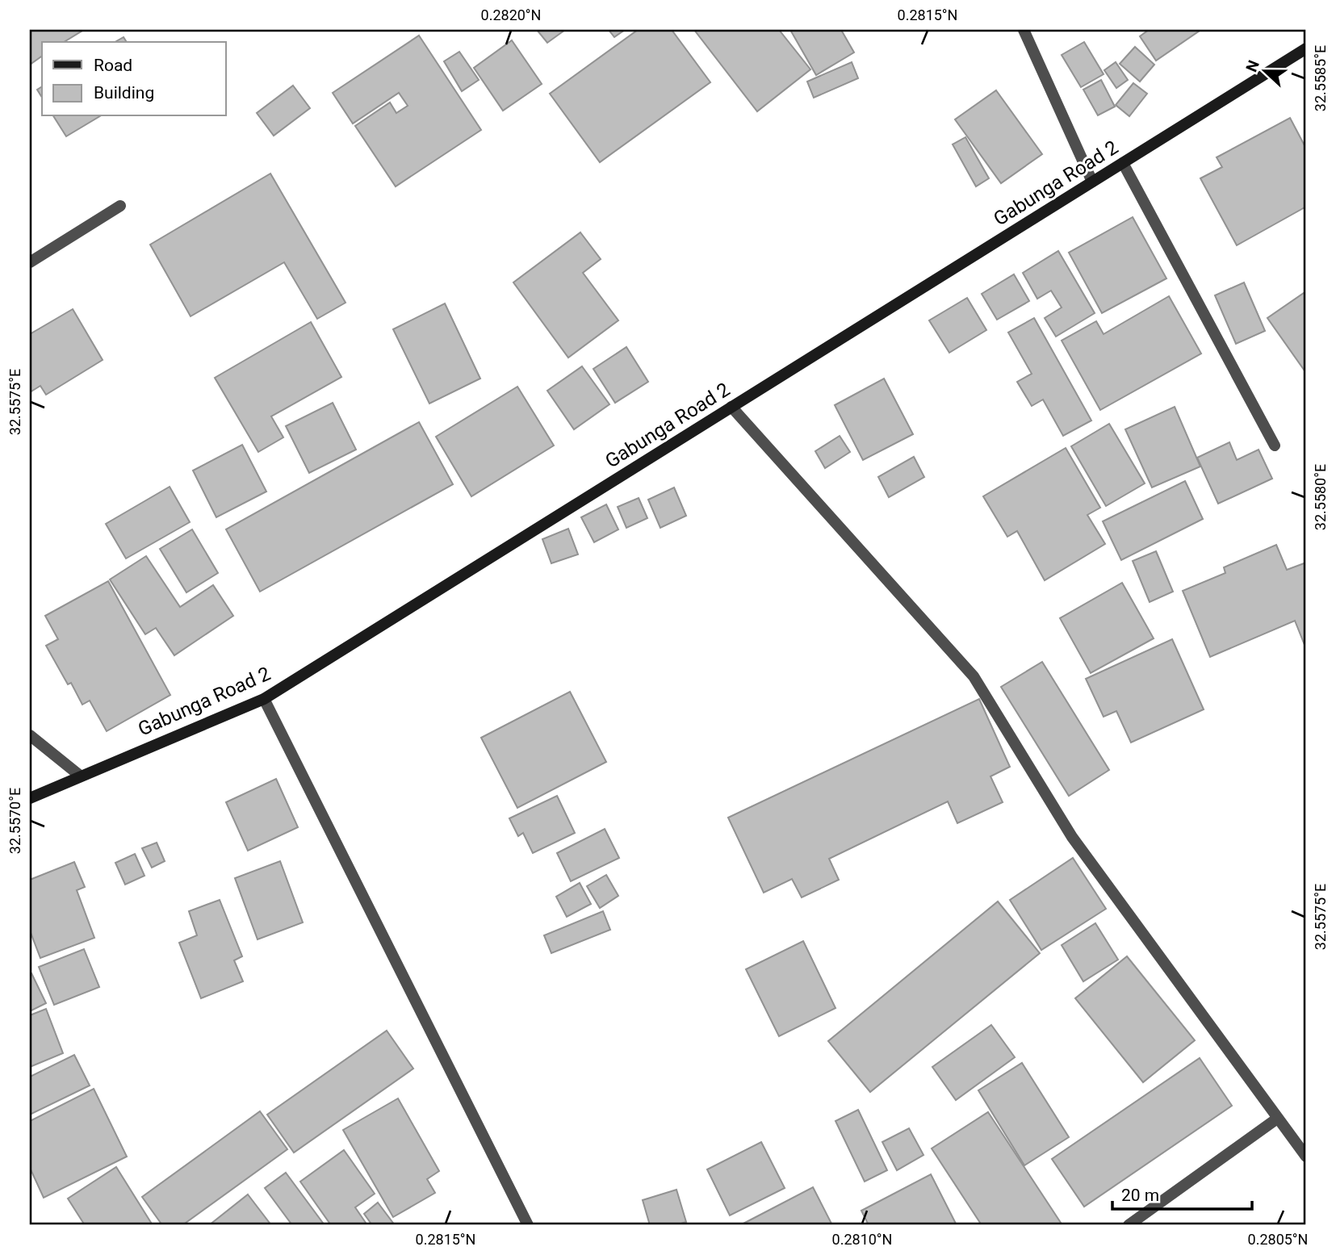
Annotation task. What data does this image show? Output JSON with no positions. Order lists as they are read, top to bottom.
{
  "streets": {
    "street": ["Gabunga Road 2"]
  },
  "legend": ["Road", "Building"],
  "scale_bar": "20 m",
  "north": "left",
  "coordinates": [
    "0.2820°N",
    "0.2815°N",
    "32.5585°E",
    "32.5575°E",
    "32.5580°E",
    "32.5570°E",
    "0.2810°N",
    "0.2805°N"
  ]
}
